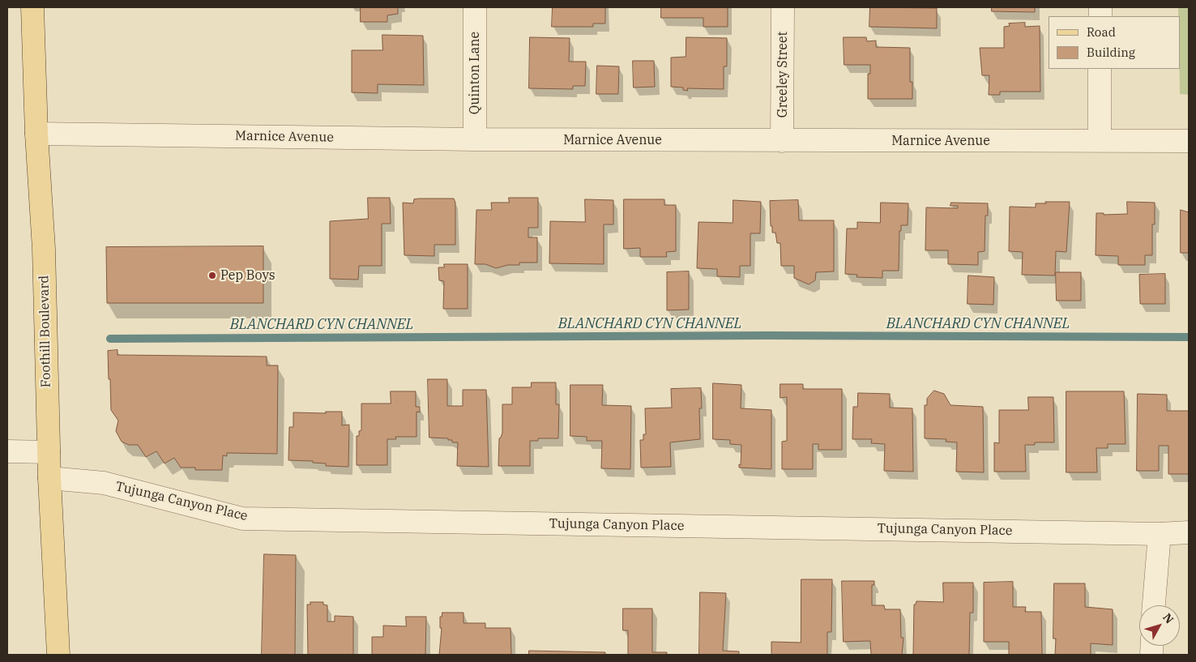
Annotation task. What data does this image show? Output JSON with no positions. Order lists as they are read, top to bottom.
{
  "streets": {
    "main road": ["Foothill Boulevard"],
    "street": [
      "Quinton Lane",
      "Greeley Street",
      "Marnice Avenue",
      "Tujunga Canyon Place"
    ]
  },
  "crossings": [
    ["Quinton Lane", "Marnice Avenue"],
    ["Greeley Street", "Marnice Avenue"],
    ["Marnice Avenue", "Foothill Boulevard"],
    ["Foothill Boulevard", "Tujunga Canyon Place"]
  ],
  "water": ["BLANCHARD CYN CHANNEL"],
  "places": ["Pep Boys"],
  "legend": ["Road", "Building"],
  "north": "top right"
}
